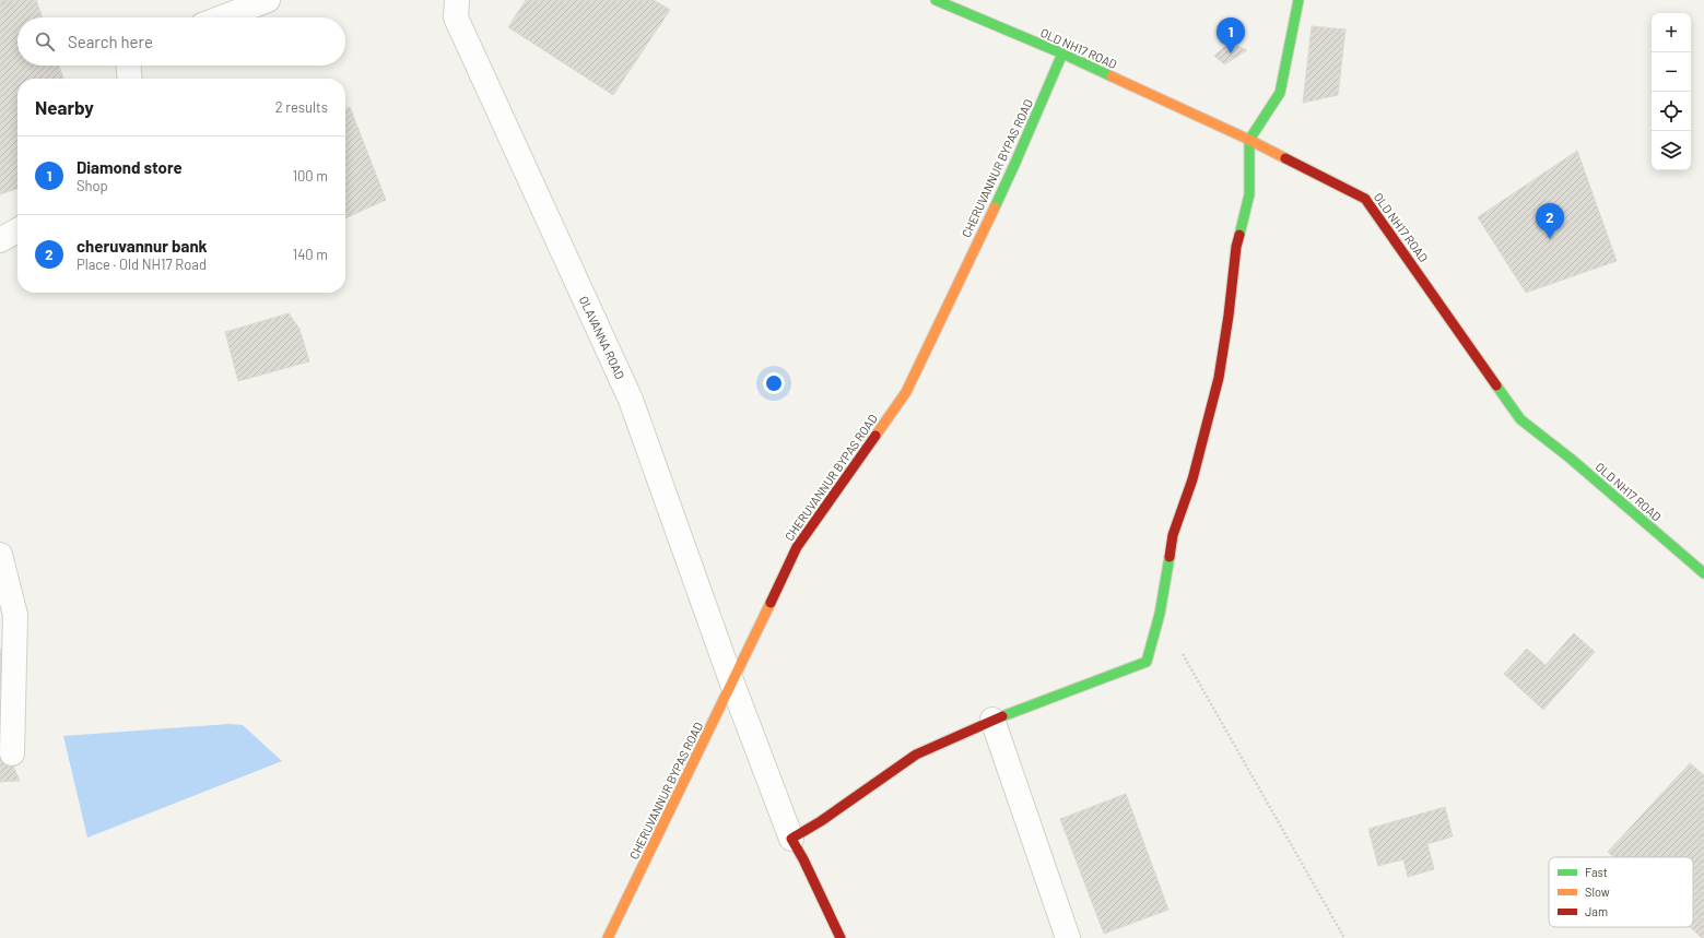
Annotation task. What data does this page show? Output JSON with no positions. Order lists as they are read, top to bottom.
{
  "streets": {
    "main road": ["OLD NH17 ROAD", "CHERUVANNUR BYPAS ROAD"],
    "street": ["OLAVANNA ROAD"]
  },
  "crossings": [
    ["OLD NH17 ROAD", "CHERUVANNUR BYPAS ROAD"],
    ["CHERUVANNUR BYPAS ROAD", "OLAVANNA ROAD"]
  ],
  "legend": ["Fast", "Slow", "Jam"],
  "page": {
    "map_buttons": ["+", "−"],
    "pins": ["1", "2"],
    "search": "Search here",
    "heading": ["Nearby", "2 results"],
    "list": [
      {
        "mark": "1",
        "name": "Diamond store",
        "note": "Shop",
        "value": "100 m"
      },
      {
        "mark": "2",
        "name": "cheruvannur bank",
        "note": "Place · Old NH17 Road",
        "value": "140 m"
      }
    ]
  }
}
